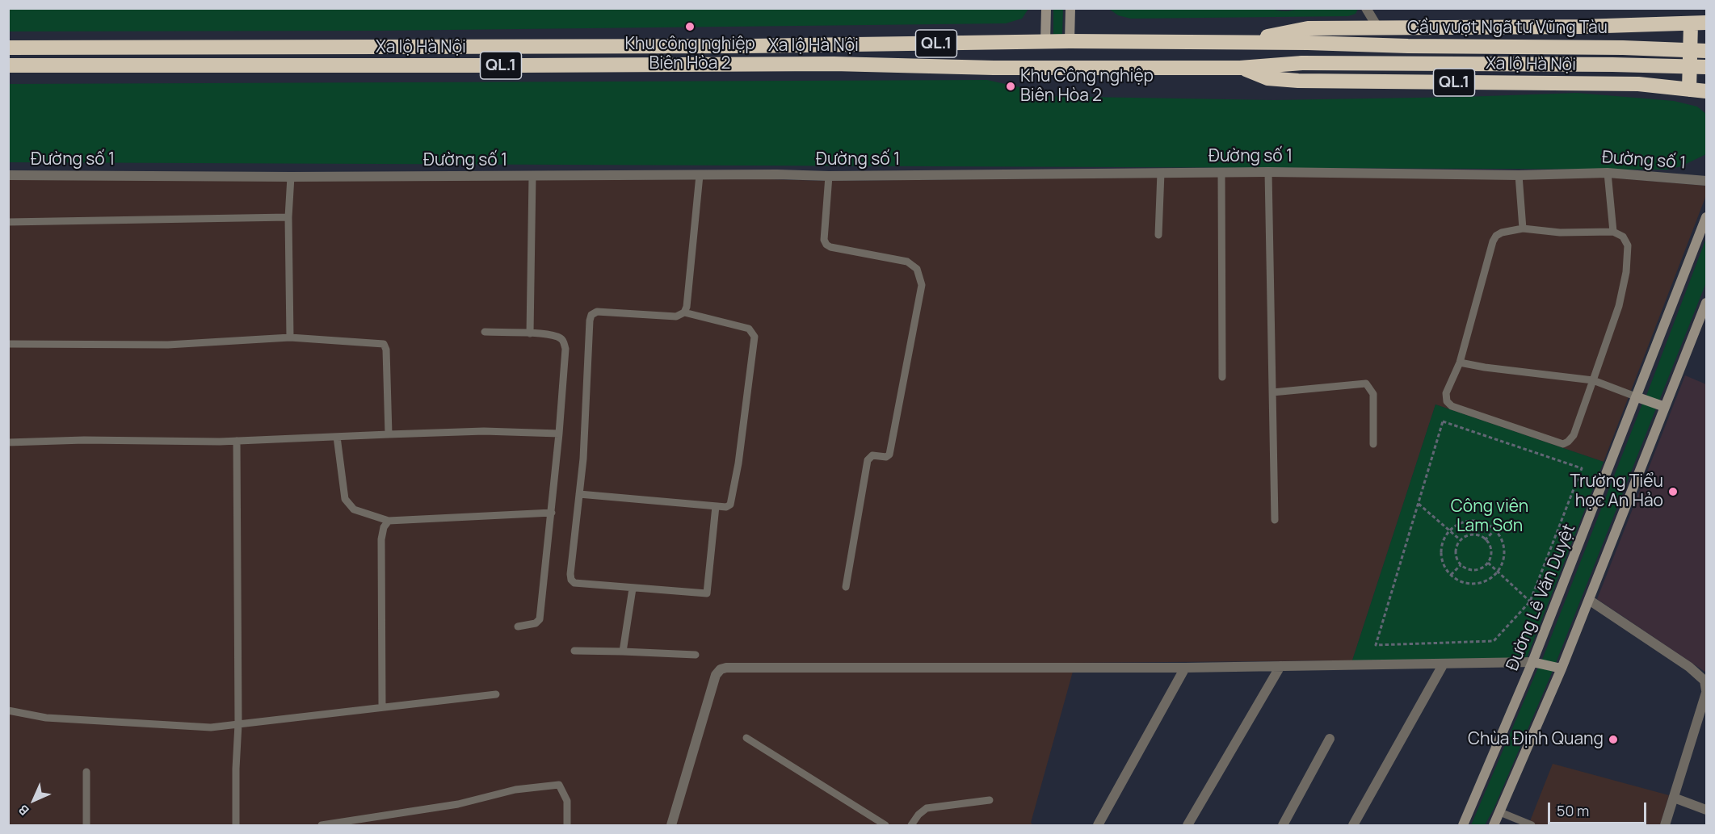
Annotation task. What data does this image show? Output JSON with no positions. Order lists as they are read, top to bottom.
{
  "streets": {
    "highway": ["Cầu vượt Ngã tư Vũng Tàu", "QL.1", "Xa lộ Hà Nội"],
    "main road": ["Đường Lê Văn Duyệt"],
    "street": ["Đường số 1"]
  },
  "crossings": [
    ["Cầu vượt Ngã tư Vũng Tàu", "QL.1"],
    ["Cầu vượt Ngã tư Vũng Tàu", "Xa lộ Hà Nội"],
    ["QL.1", "Xa lộ Hà Nội"]
  ],
  "parks": ["Công viên Lam Sơn"],
  "places": [
    "Khu công nghiệp Biên Hòa 2",
    "Khu Công nghiệp Biên Hòa 2",
    "Trường Tiểu học An Hảo",
    "Chùa Định Quang"
  ],
  "scale_bar": "50 m",
  "north": "bottom left"
}
